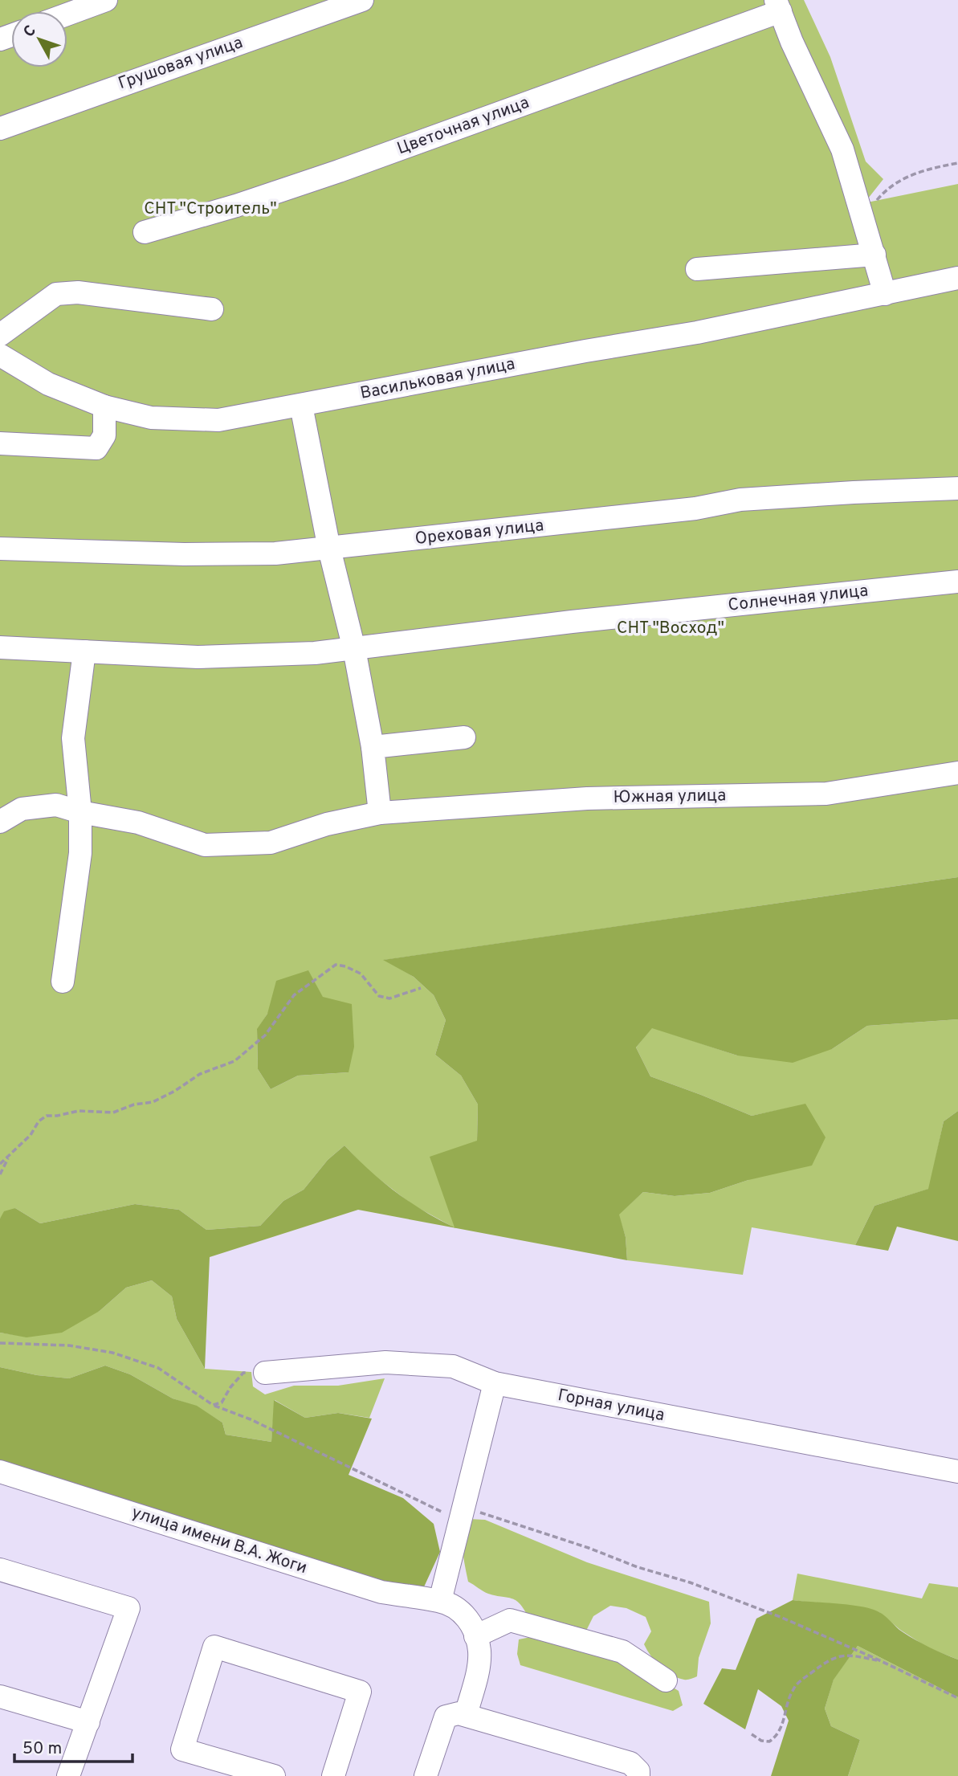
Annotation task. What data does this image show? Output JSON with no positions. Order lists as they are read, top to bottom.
{
  "streets": {
    "street": [
      "Грушовая улица",
      "Цветочная улица",
      "Васильковая улица",
      "Ореховая улица",
      "Солнечная улица",
      "Южная улица",
      "Горная улица",
      "улица имени В.А. Жоги"
    ]
  },
  "parks": ["СНТ \"Строитель\"", "СНТ \"Восход\""],
  "scale_bar": "50 m",
  "north": "top left"
}
